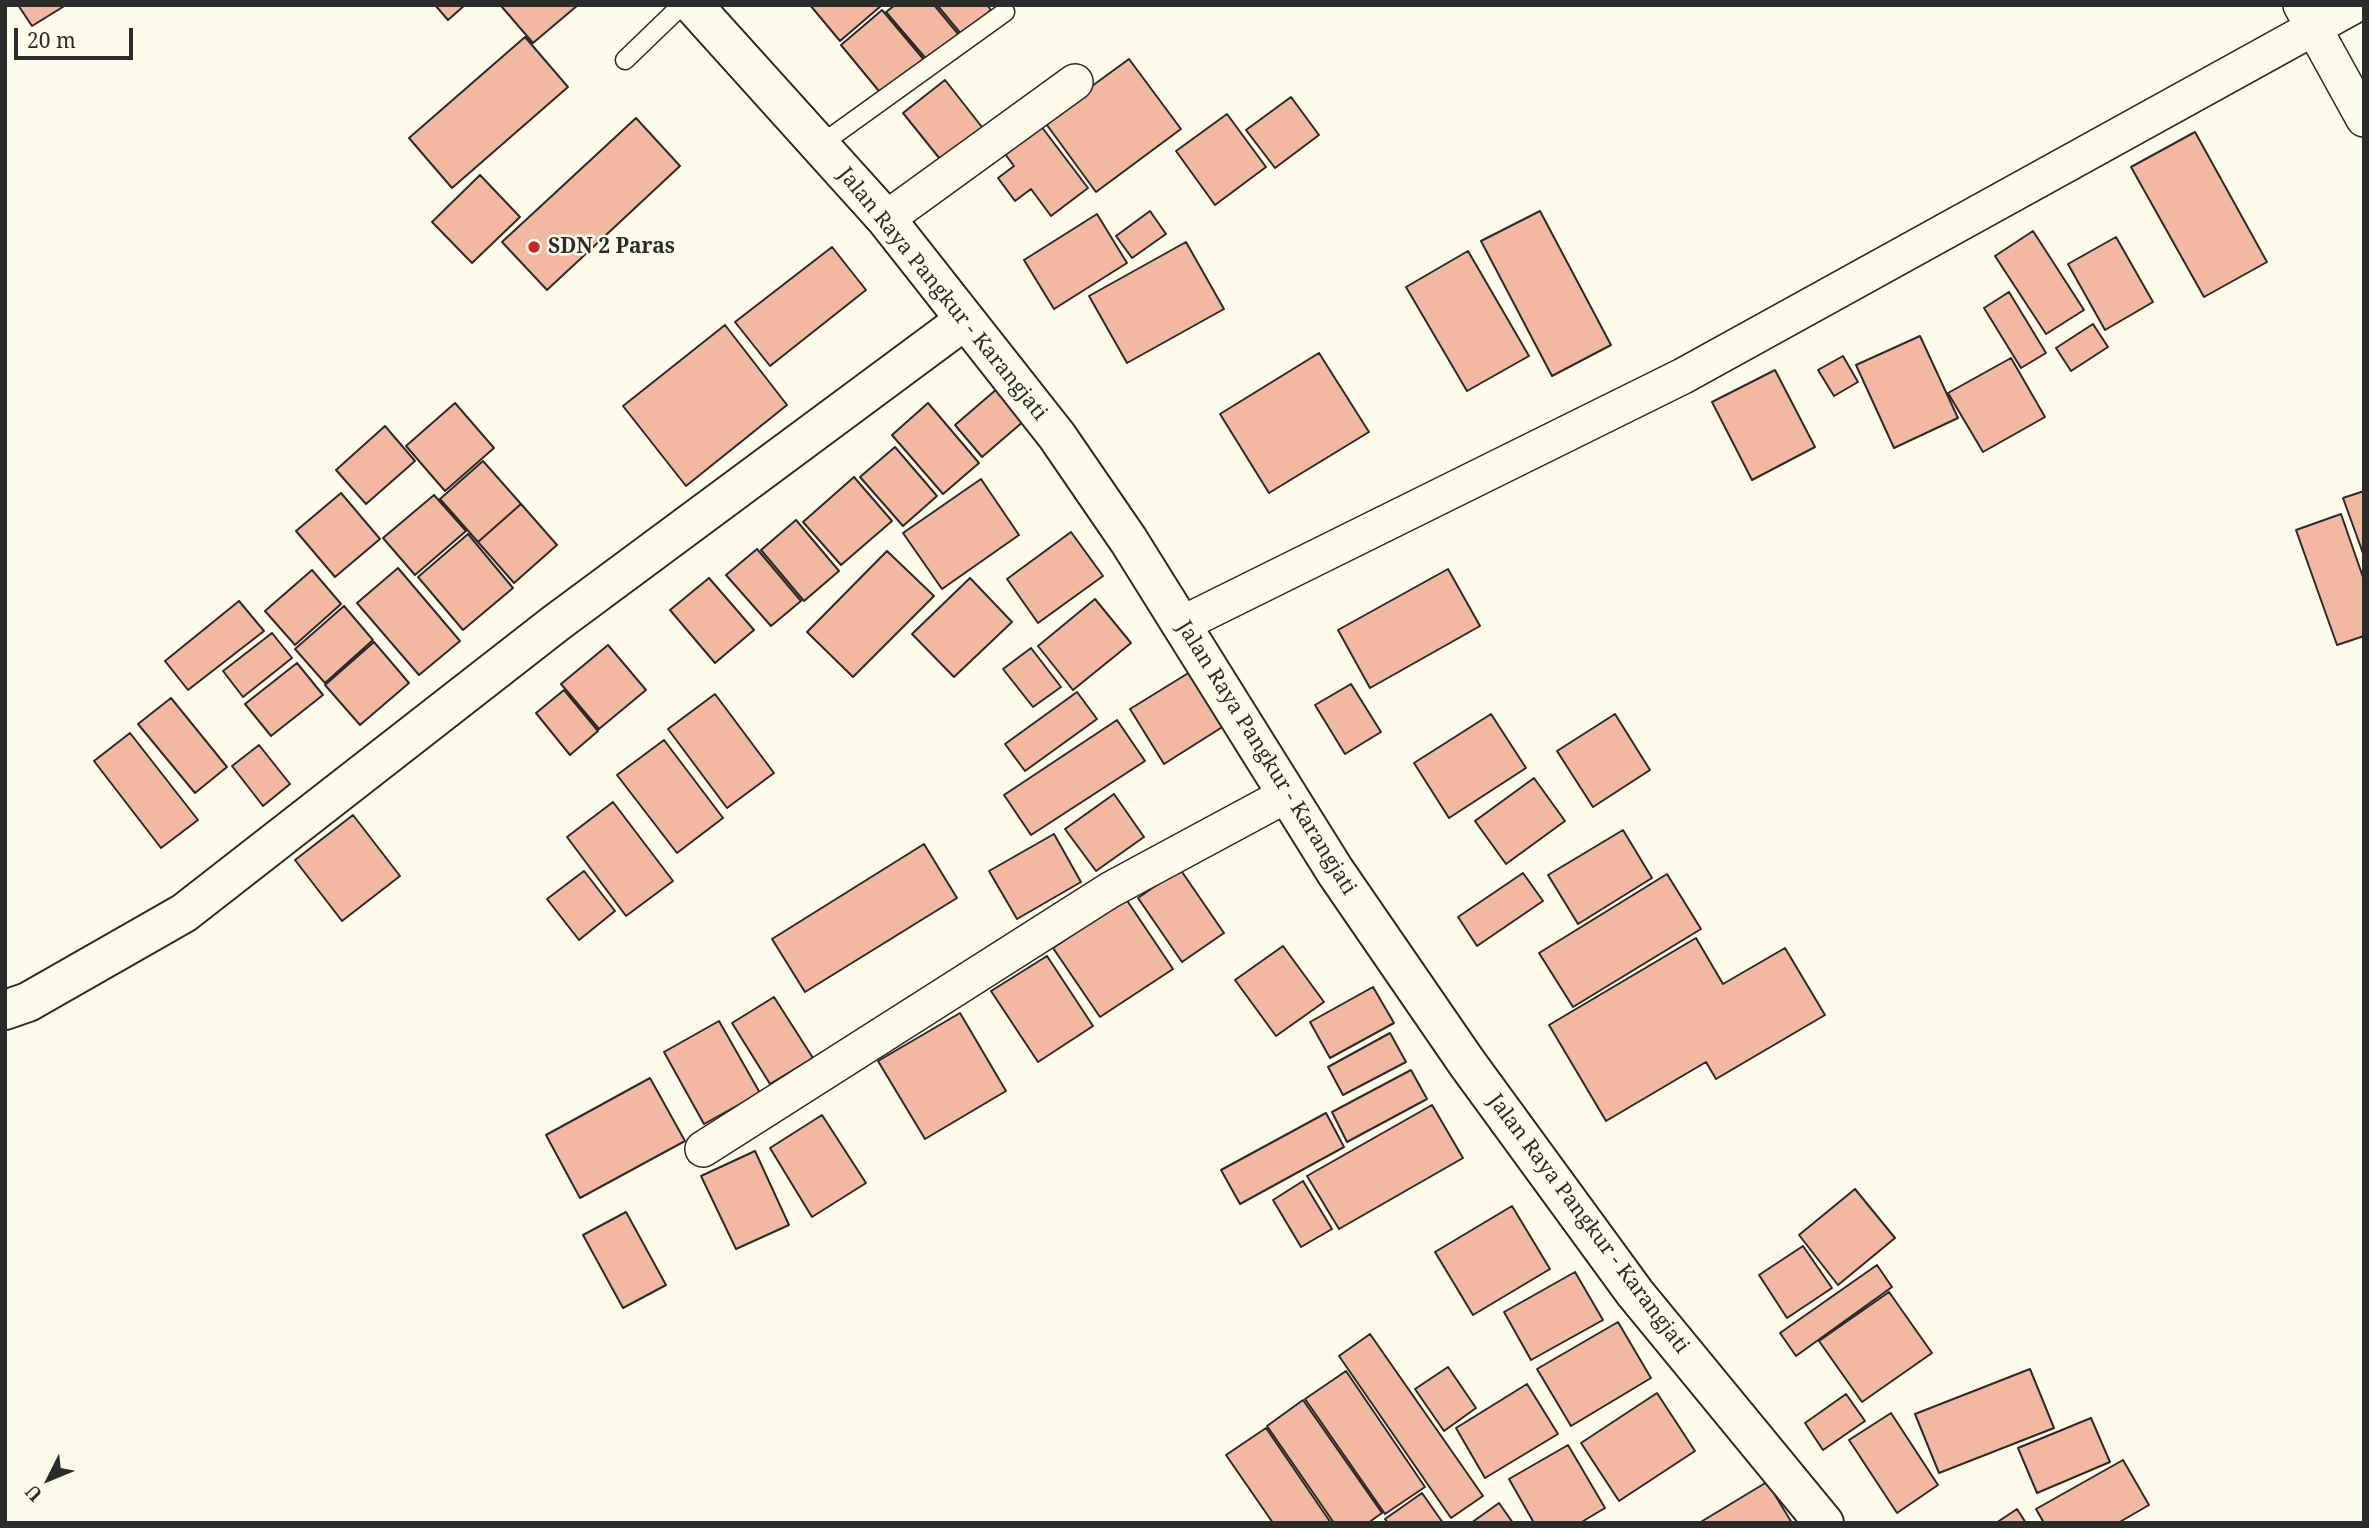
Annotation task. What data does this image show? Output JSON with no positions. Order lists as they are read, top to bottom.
{
  "streets": {
    "main road": ["Jalan Raya Pangkur - Karangjati"]
  },
  "places": ["SDN 2 Paras"],
  "scale_bar": "20 m",
  "north": "bottom left"
}
